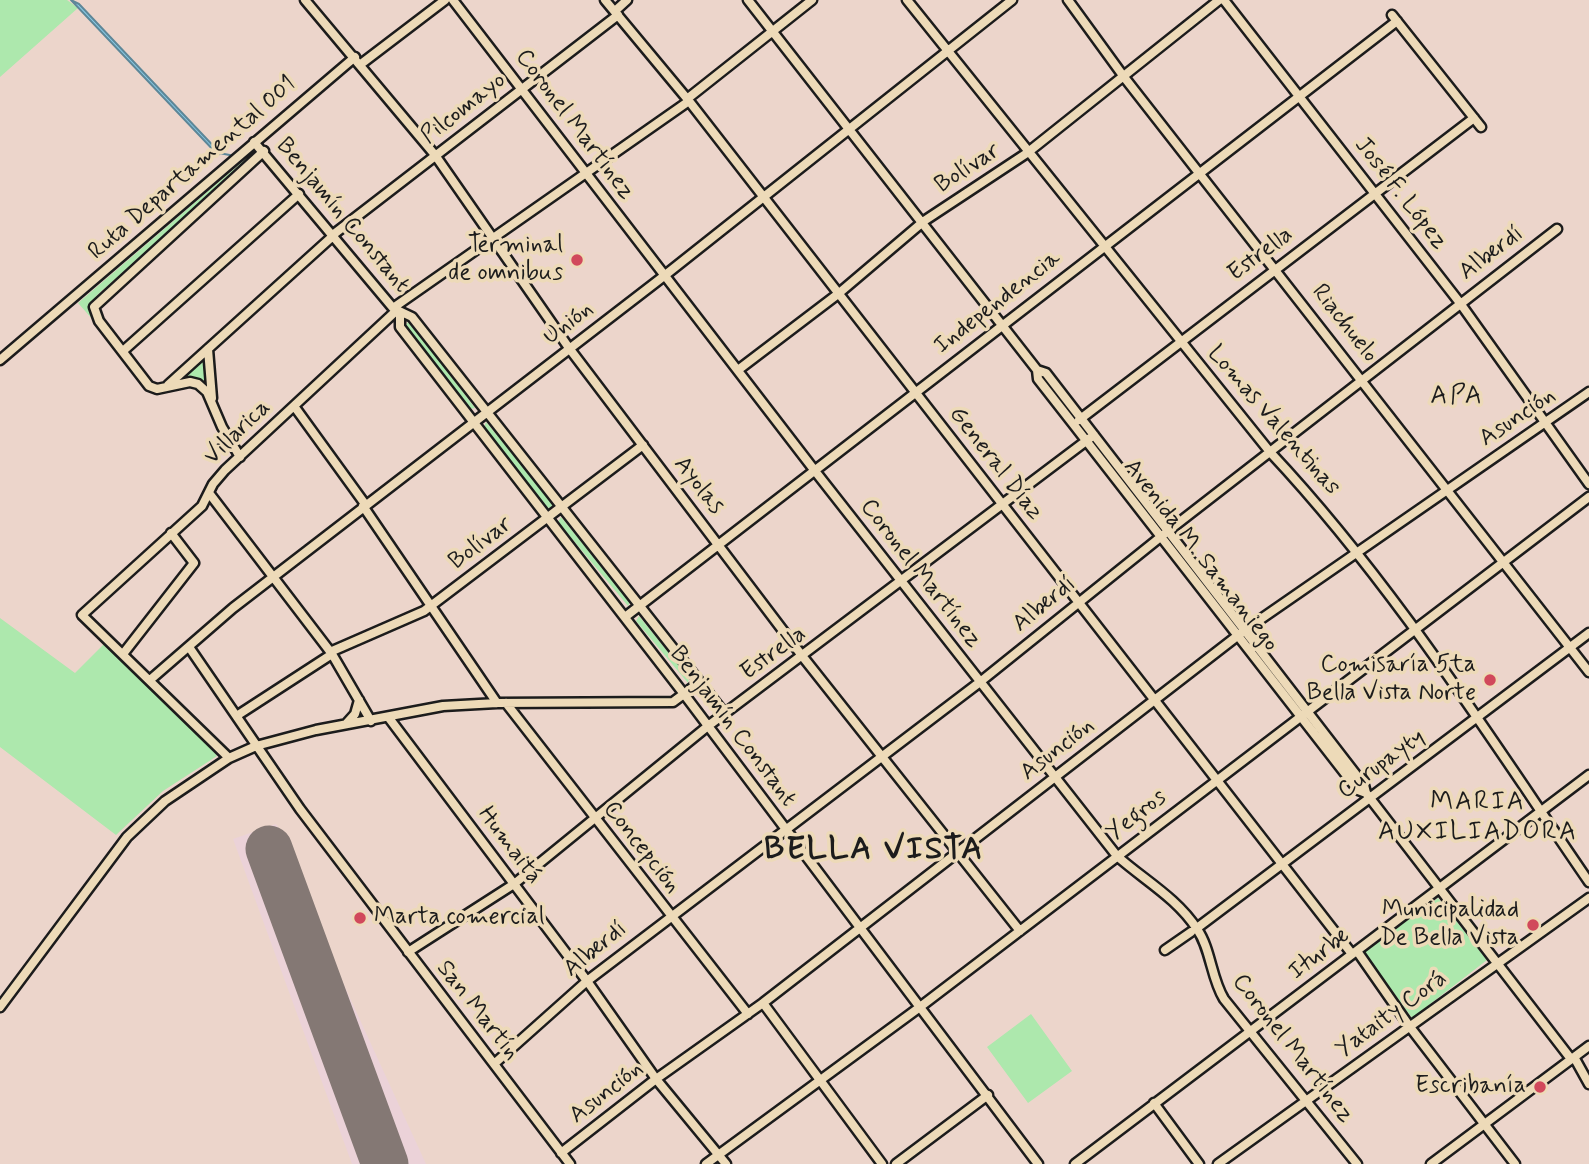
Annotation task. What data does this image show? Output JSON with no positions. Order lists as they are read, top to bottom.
{
  "streets": {
    "street": [
      "Pilcomayo",
      "Coronel Martínez",
      "Ruta Departamental 001",
      "Bolívar",
      "José F. López",
      "Benjamín Constant",
      "Alberdí",
      "Estrella",
      "Independencia",
      "Unión",
      "Riachuelo",
      "Asunción",
      "Lomas Valentinas",
      "Villarica",
      "General Díaz",
      "Ayolas",
      "Avenida M. Samaniego",
      "Curupayty",
      "Yegros",
      "Humaitá",
      "Concepción",
      "Iturbe",
      "San Martín",
      "Yataity Corá"
    ]
  },
  "crossings": [
    ["Pilcomayo", "Coronel Martínez"],
    ["Pilcomayo", "Benjamín Constant"],
    ["Pilcomayo", "General Díaz"],
    ["Pilcomayo", "Ayolas"],
    ["Coronel Martínez", "Bolívar"],
    ["Coronel Martínez", "Alberdí"],
    ["Coronel Martínez", "Estrella"],
    ["Coronel Martínez", "Independencia"],
    ["Coronel Martínez", "Unión"],
    ["Coronel Martínez", "Asunción"],
    ["Coronel Martínez", "Villarica"],
    ["Coronel Martínez", "Curupayty"],
    ["Coronel Martínez", "Yegros"],
    ["Coronel Martínez", "Iturbe"],
    ["Coronel Martínez", "Yataity Corá"],
    ["Ruta Departamental 001", "Benjamín Constant"],
    ["Ruta Departamental 001", "Ayolas"],
    ["Bolívar", "Benjamín Constant"],
    ["Bolívar", "Riachuelo"],
    ["Bolívar", "Lomas Valentinas"],
    ["Bolívar", "General Díaz"],
    ["Bolívar", "Ayolas"],
    ["Bolívar", "Avenida M. Samaniego"],
    ["Bolívar", "Concepción"],
    ["Bolívar", "San Martín"],
    ["José F. López", "Alberdí"],
    ["José F. López", "Estrella"],
    ["José F. López", "Independencia"],
    ["José F. López", "Asunción"],
    ["Benjamín Constant", "Alberdí"],
    ["Benjamín Constant", "Estrella"],
    ["Benjamín Constant", "Independencia"],
    ["Benjamín Constant", "Unión"],
    ["Benjamín Constant", "Asunción"],
    ["Benjamín Constant", "Villarica"],
    ["Benjamín Constant", "Yegros"],
    ["Alberdí", "Riachuelo"],
    ["Alberdí", "Lomas Valentinas"],
    ["Alberdí", "General Díaz"],
    ["Alberdí", "Ayolas"],
    ["Alberdí", "Avenida M. Samaniego"],
    ["Alberdí", "Humaitá"],
    ["Alberdí", "Concepción"],
    ["Alberdí", "San Martín"],
    ["Estrella", "Independencia"],
    ["Estrella", "Riachuelo"],
    ["Estrella", "Lomas Valentinas"],
    ["Estrella", "General Díaz"],
    ["Estrella", "Ayolas"],
    ["Estrella", "Avenida M. Samaniego"],
    ["Estrella", "Humaitá"],
    ["Estrella", "Concepción"],
    ["Estrella", "San Martín"],
    ["Independencia", "Riachuelo"],
    ["Independencia", "Lomas Valentinas"],
    ["Independencia", "General Díaz"],
    ["Independencia", "Ayolas"],
    ["Independencia", "Avenida M. Samaniego"],
    ["Unión", "Lomas Valentinas"],
    ["Unión", "General Díaz"],
    ["Unión", "Ayolas"],
    ["Unión", "Avenida M. Samaniego"],
    ["Unión", "Concepción"],
    ["Unión", "San Martín"],
    ["Riachuelo", "Asunción"],
    ["Riachuelo", "Curupayty"],
    ["Riachuelo", "Yegros"],
    ["Asunción", "Lomas Valentinas"],
    ["Asunción", "General Díaz"],
    ["Asunción", "Ayolas"],
    ["Asunción", "Avenida M. Samaniego"],
    ["Asunción", "Humaitá"],
    ["Asunción", "Concepción"],
    ["Asunción", "San Martín"],
    ["Lomas Valentinas", "Curupayty"],
    ["Lomas Valentinas", "Yegros"],
    ["Lomas Valentinas", "Iturbe"],
    ["Villarica", "General Díaz"],
    ["Villarica", "Ayolas"],
    ["Villarica", "Avenida M. Samaniego"],
    ["Villarica", "Concepción"],
    ["General Díaz", "Curupayty"],
    ["General Díaz", "Yegros"],
    ["General Díaz", "Iturbe"],
    ["General Díaz", "Yataity Corá"],
    ["Ayolas", "Yegros"],
    ["Avenida M. Samaniego", "Curupayty"],
    ["Avenida M. Samaniego", "Yegros"],
    ["Avenida M. Samaniego", "Iturbe"],
    ["Avenida M. Samaniego", "Yataity Corá"],
    ["Yegros", "Humaitá"]
  ],
  "districts": ["APA", "MARIA AUXILIADORA", "BELLA VISTA"],
  "places": [
    "Terminal de omnibus",
    "Comisaría 5ta Bella Vista Norte",
    "Marta comercial",
    "Municipalidad De Bella Vista",
    "Escribanía"
  ]
}
